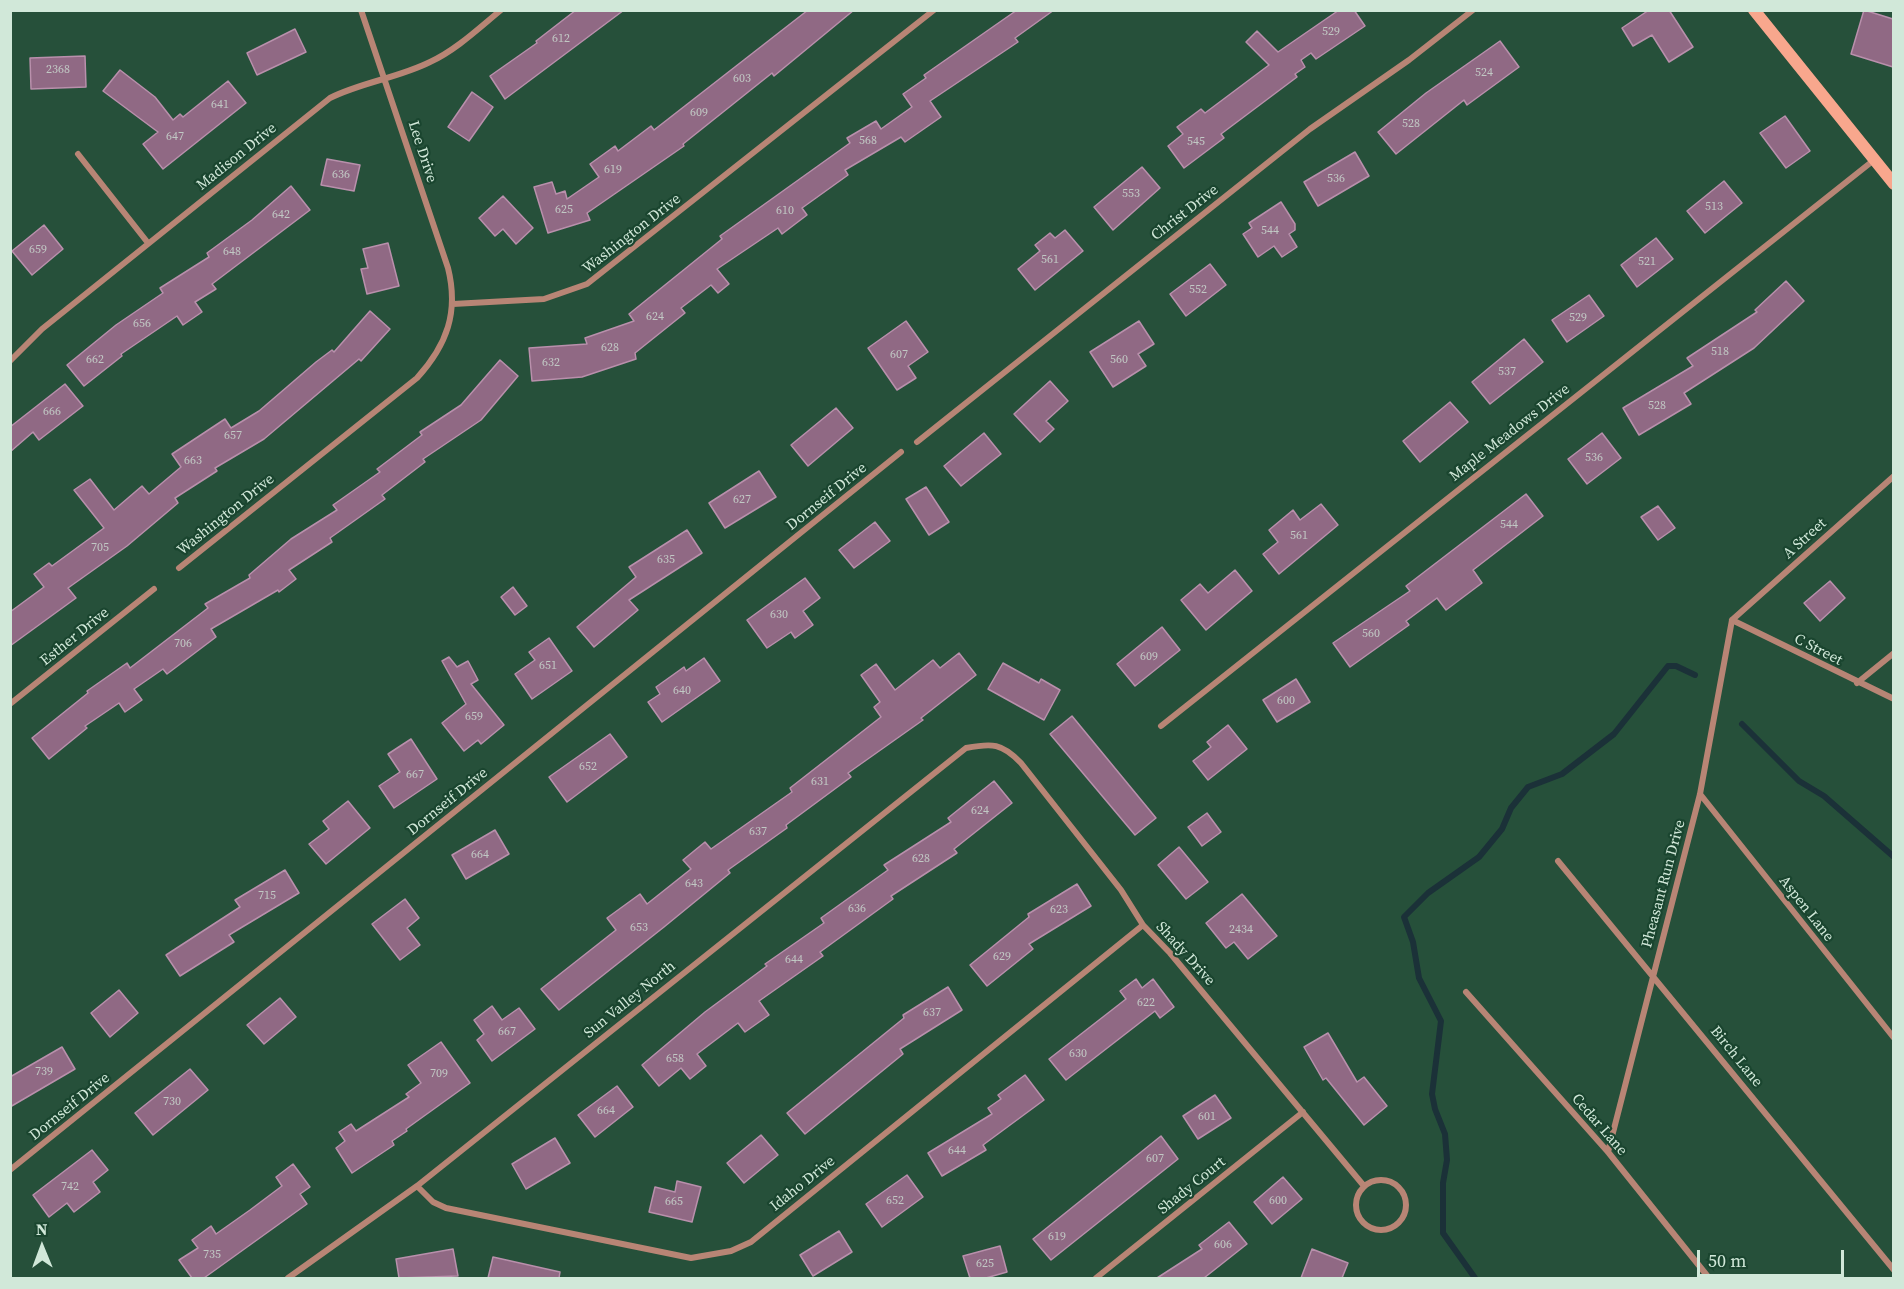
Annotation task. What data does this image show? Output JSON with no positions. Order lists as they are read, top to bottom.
{
  "streets": {
    "street": [
      "Lee Drive",
      "Madison Drive",
      "Christ Drive",
      "Washington Drive",
      "Maple Meadows Drive",
      "Dornseif Drive",
      "A Street",
      "Esther Drive",
      "C Street",
      "Pheasant Run Drive",
      "Aspen Lane",
      "Shady Drive",
      "Sun Valley North",
      "Birch Lane",
      "Cedar Lane",
      "Idaho Drive",
      "Shady Court"
    ]
  },
  "crossings": [
    ["Lee Drive", "Madison Drive"],
    ["Lee Drive", "Washington Drive"],
    ["A Street", "C Street"],
    ["A Street", "Pheasant Run Drive"],
    ["C Street", "Pheasant Run Drive"],
    ["Pheasant Run Drive", "Aspen Lane"],
    ["Pheasant Run Drive", "Birch Lane"],
    ["Pheasant Run Drive", "Cedar Lane"],
    ["Shady Drive", "Sun Valley North"],
    ["Shady Drive", "Idaho Drive"],
    ["Shady Drive", "Shady Court"],
    ["Sun Valley North", "Idaho Drive"]
  ],
  "house_numbers": [
    "529",
    "612",
    "2368",
    "524",
    "603",
    "641",
    "609",
    "528",
    "647",
    "568",
    "545",
    "619",
    "636",
    "536",
    "553",
    "513",
    "625",
    "610",
    "642",
    "544",
    "659",
    "648",
    "561",
    "521",
    "552",
    "624",
    "529",
    "656",
    "628",
    "518",
    "607",
    "662",
    "560",
    "632",
    "537",
    "528",
    "666",
    "657",
    "536",
    "663",
    "627",
    "544",
    "561",
    "705",
    "635",
    "630",
    "560",
    "706",
    "609",
    "651",
    "640",
    "600",
    "659",
    "652",
    "667",
    "631",
    "624",
    "637",
    "664",
    "628",
    "643",
    "715",
    "636",
    "623",
    "653",
    "2434",
    "629",
    "644",
    "622",
    "637",
    "667",
    "630",
    "658",
    "739",
    "709",
    "730",
    "664",
    "601",
    "644",
    "607",
    "742",
    "652",
    "600",
    "665",
    "619",
    "606",
    "735",
    "625"
  ],
  "scale_bar": "50 m",
  "north": "top"
}
